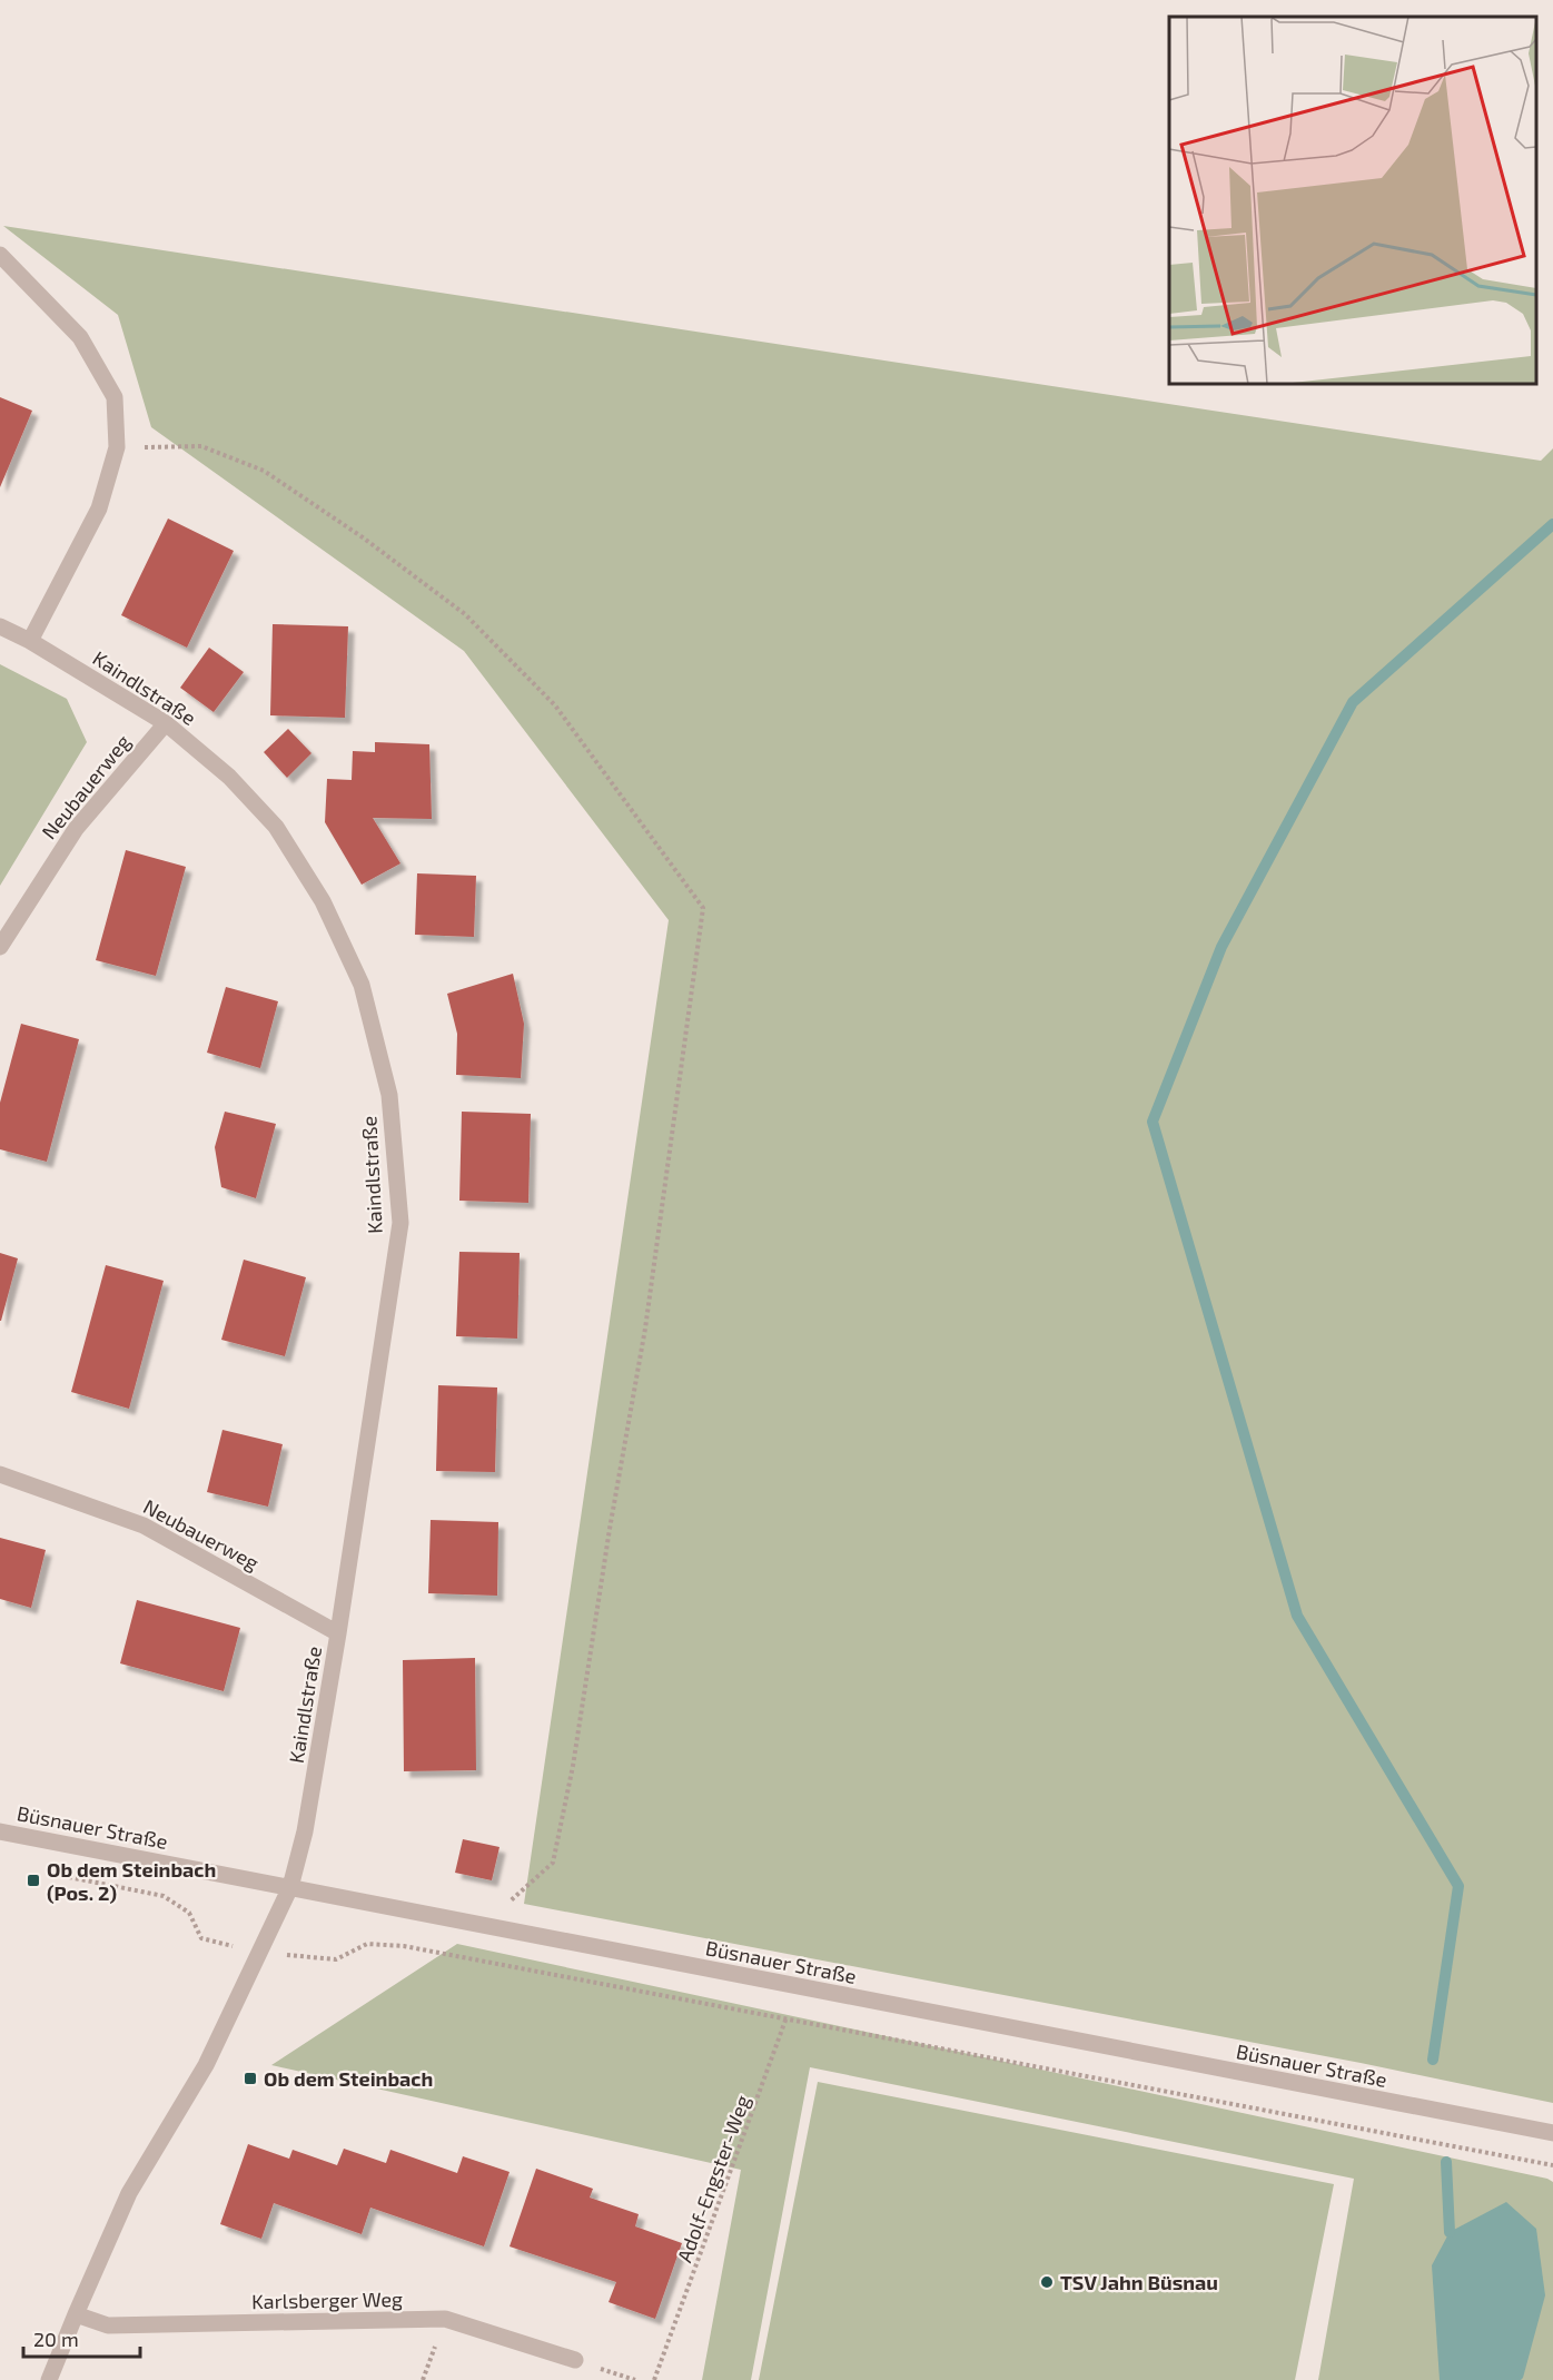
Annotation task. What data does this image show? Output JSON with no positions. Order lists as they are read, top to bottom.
{
  "streets": {
    "street": [
      "Kaindlstraße",
      "Neubauerweg",
      "Büsnauer Straße",
      "Karlsberger Weg"
    ],
    "path": ["Adolf-Engster-Weg"]
  },
  "crossings": [
    ["Kaindlstraße", "Neubauerweg"],
    ["Kaindlstraße", "Büsnauer Straße"],
    ["Büsnauer Straße", "Adolf-Engster-Weg"]
  ],
  "places": {
    "transit": ["Ob dem Steinbach (Pos. 2)", "Ob dem Steinbach"],
    "other": ["TSV Jahn Büsnau"]
  },
  "scale_bar": "20 m"
}
